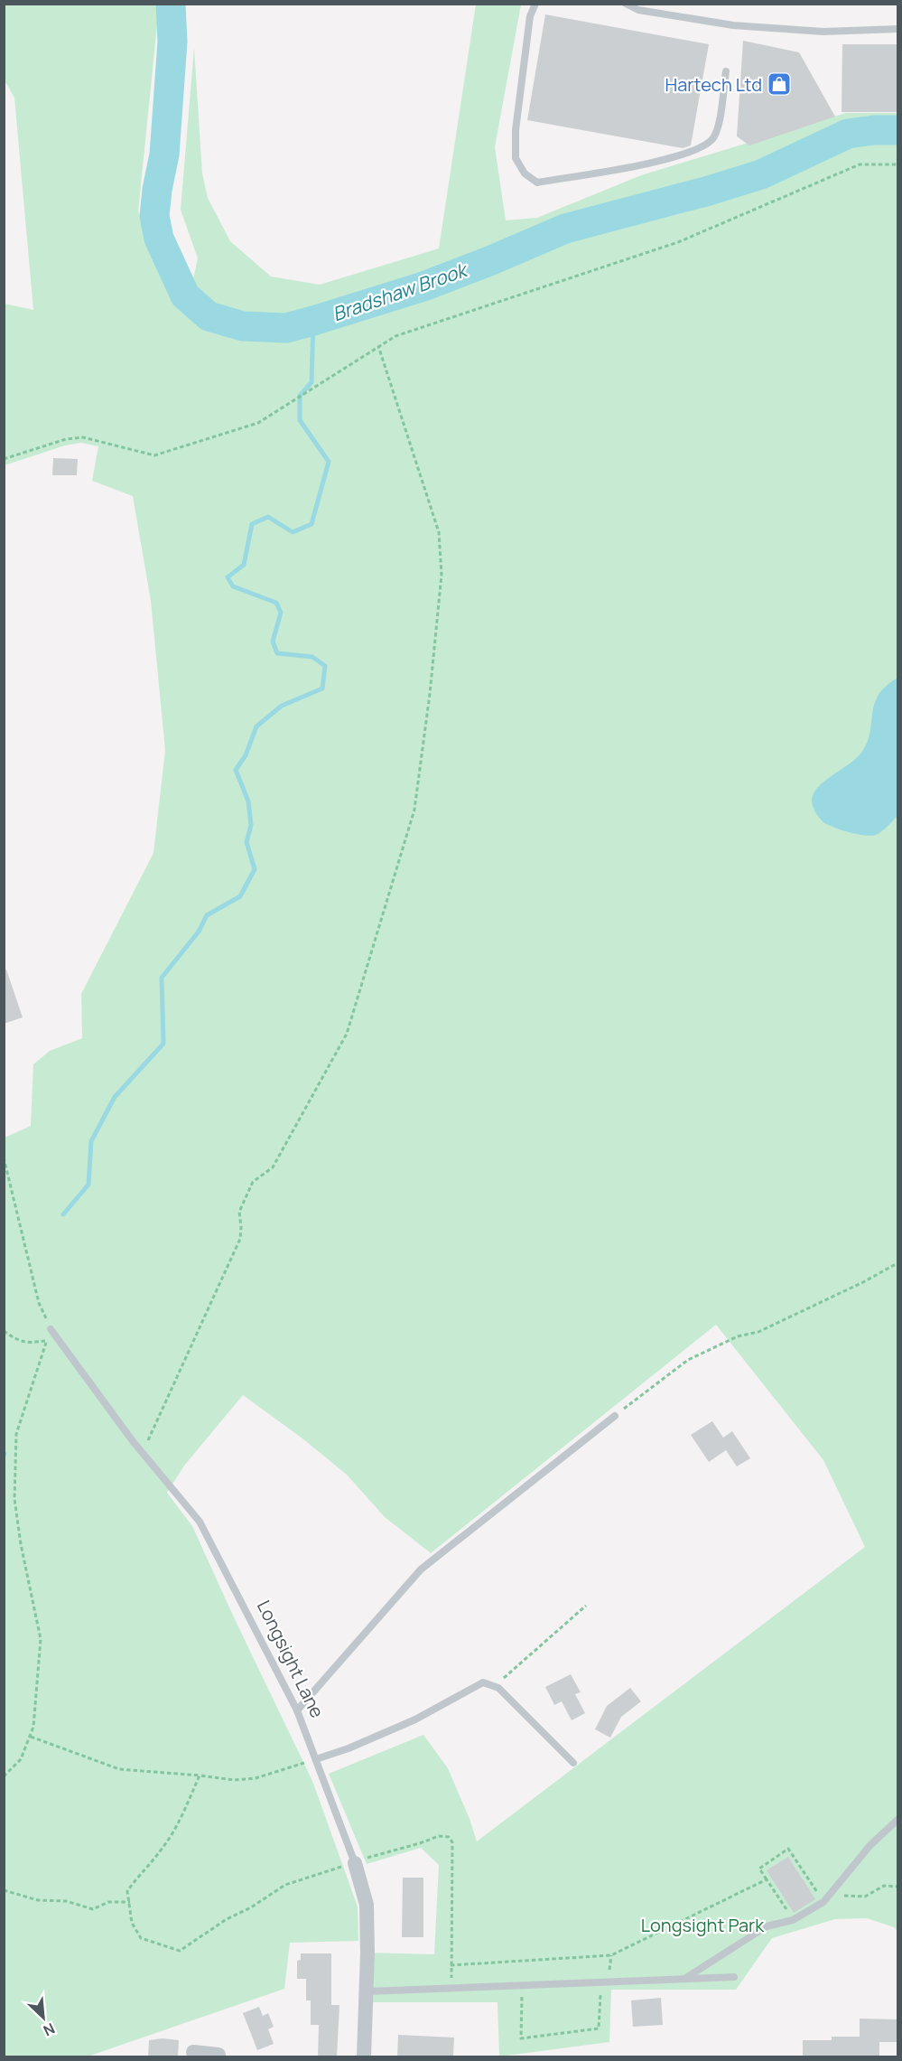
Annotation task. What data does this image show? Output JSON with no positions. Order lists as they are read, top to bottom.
{
  "streets": {
    "street": ["Longsight Lane"]
  },
  "water": ["Bradshaw Brook"],
  "parks": ["Longsight Park"],
  "places": {
    "shop": ["Hartech Ltd"]
  },
  "north": "bottom right"
}
